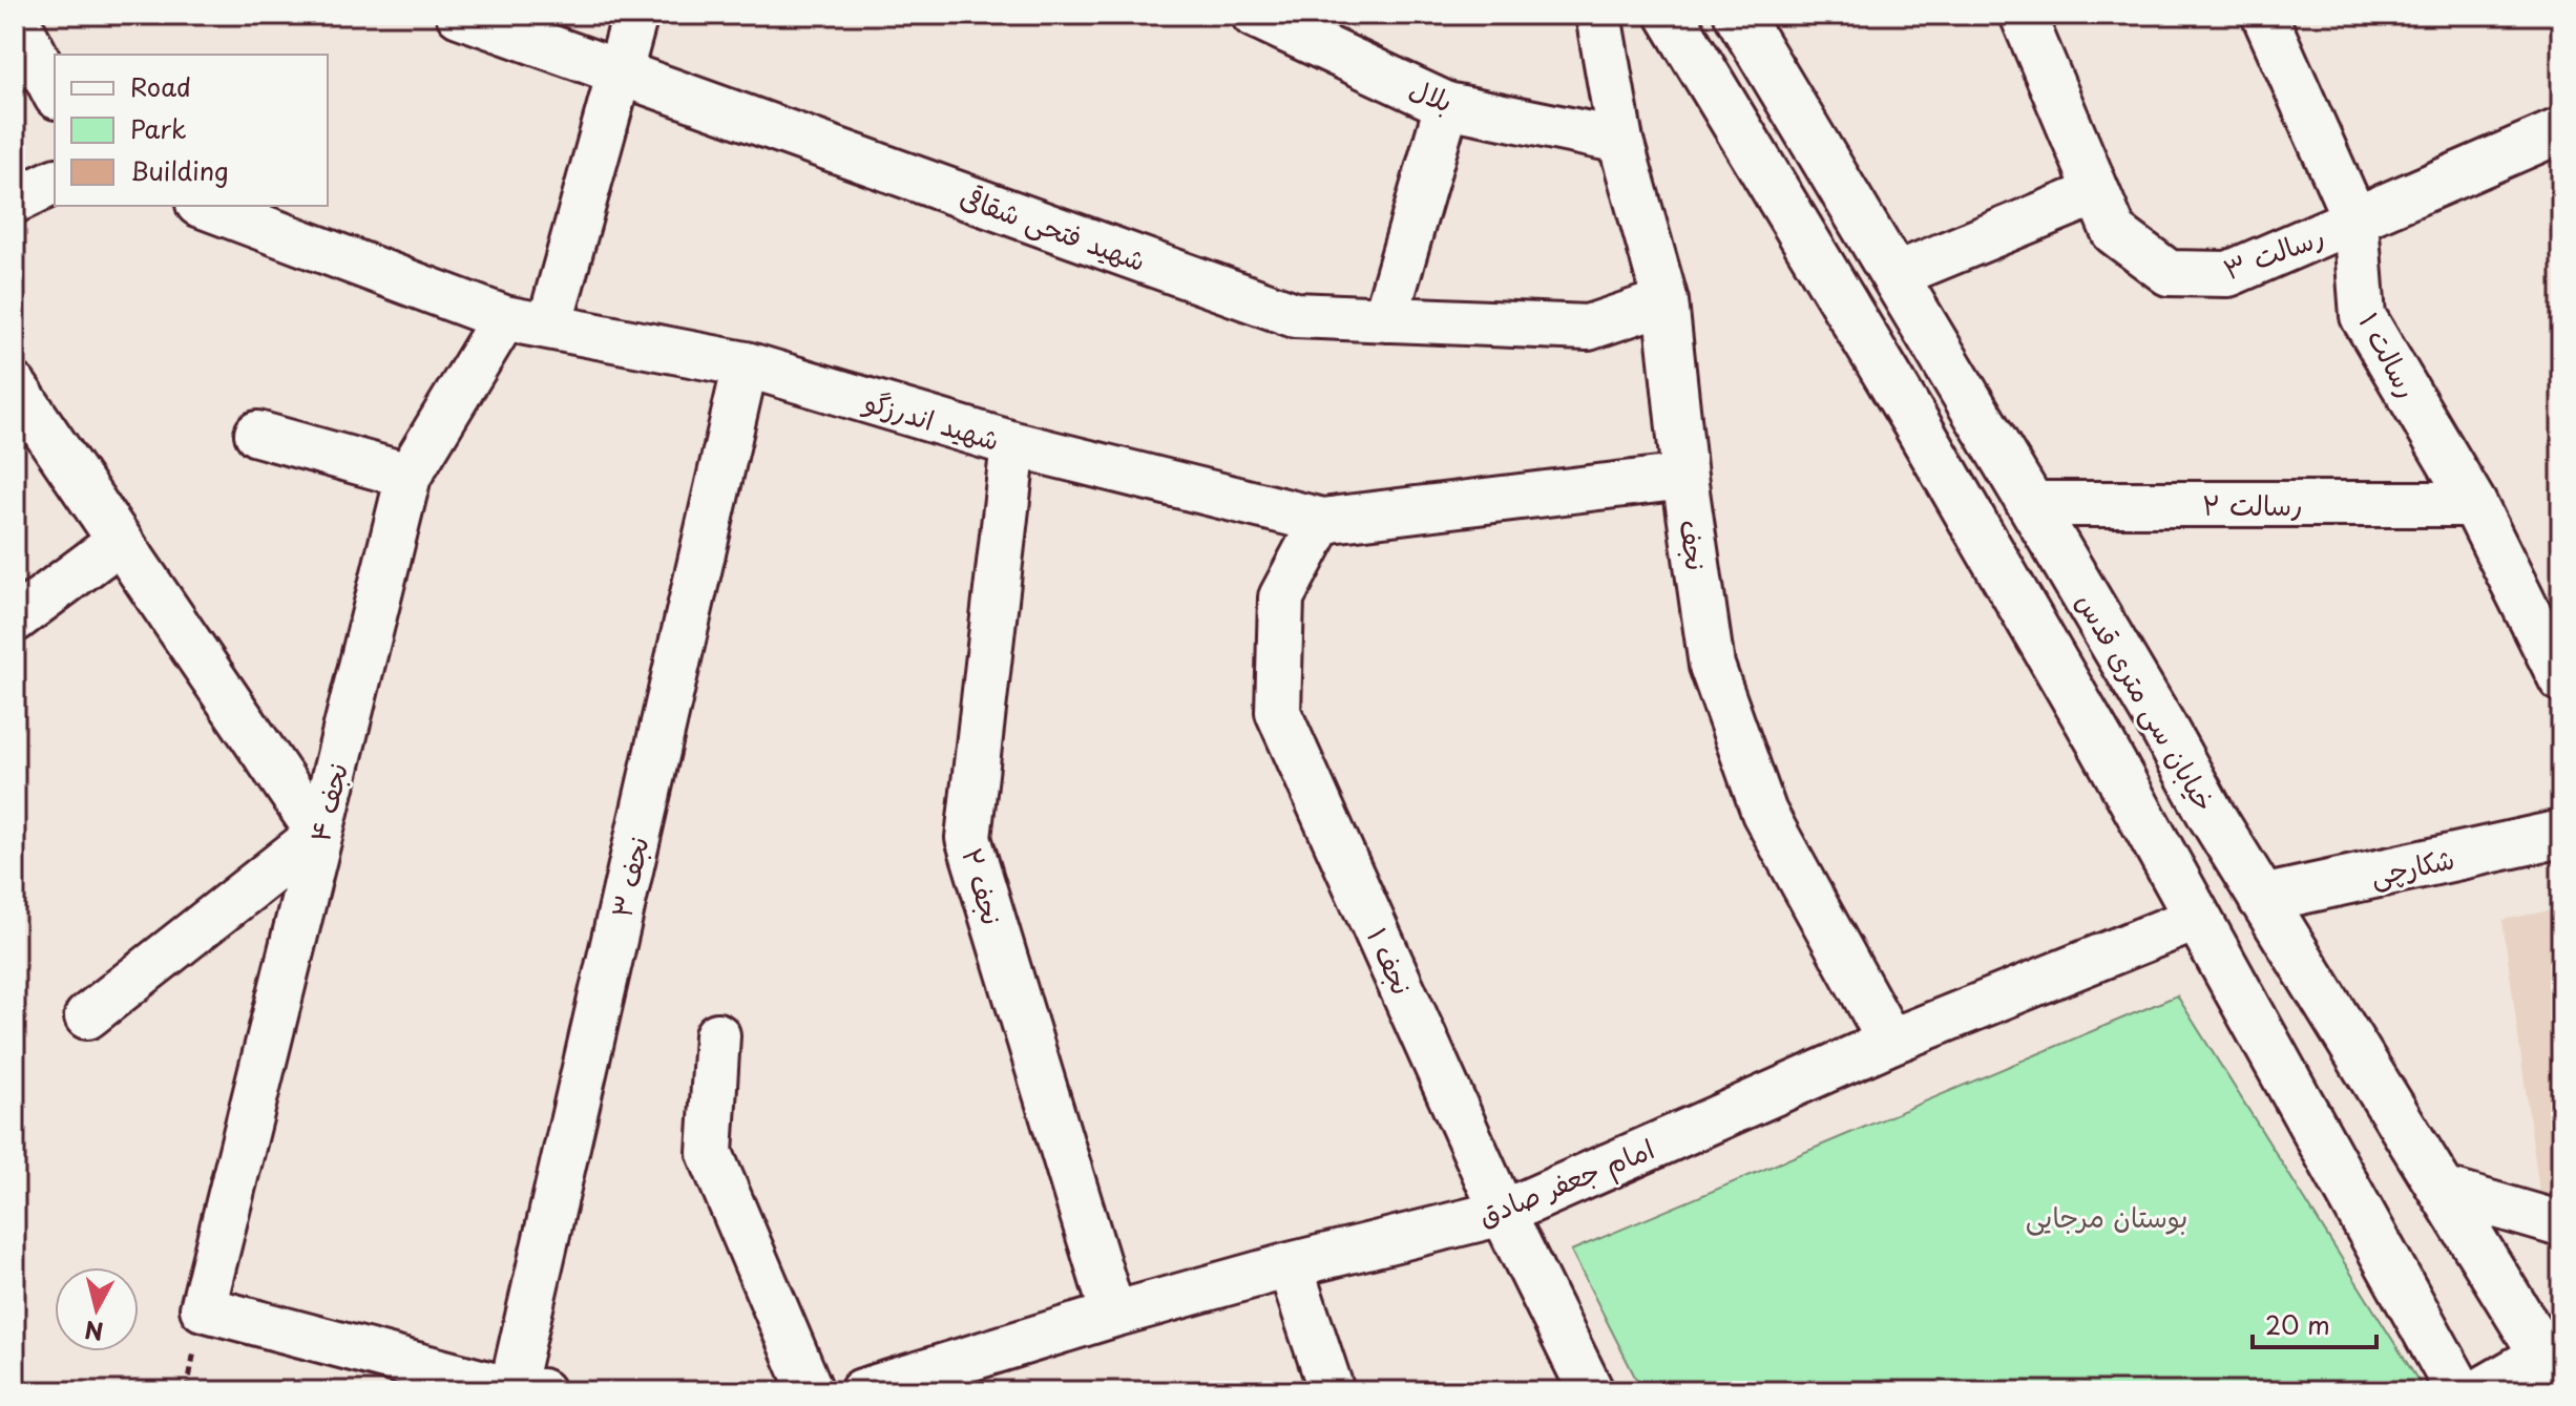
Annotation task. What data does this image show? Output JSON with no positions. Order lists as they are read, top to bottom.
{
  "streets": {
    "main road": ["خیابان سی متری قدس", "شکارچی"],
    "street": [
      "بلال",
      "شهید فتحی شقاقی",
      "رسالت ۳",
      "رسالت ۱",
      "شهید اندرزگو",
      "رسالت ۲",
      "نجف",
      "نجف ۴",
      "نجف ۳",
      "نجف ۲",
      "نجف ۱",
      "امام جعفر صادق"
    ]
  },
  "crossings": [
    ["بلال", "نجف"],
    ["شهید فتحی شقاقی", "نجف"],
    ["رسالت ۳", "رسالت ۱"],
    ["رسالت ۱", "رسالت ۲"],
    ["شهید اندرزگو", "نجف"],
    ["شهید اندرزگو", "نجف ۴"],
    ["شهید اندرزگو", "نجف ۳"],
    ["شهید اندرزگو", "نجف ۲"],
    ["شهید اندرزگو", "نجف ۱"],
    ["رسالت ۲", "خیابان سی متری قدس"],
    ["نجف", "امام جعفر صادق"],
    ["خیابان سی متری قدس", "شکارچی"],
    ["نجف ۴", "نجف ۳"],
    ["نجف ۲", "امام جعفر صادق"],
    ["نجف ۱", "امام جعفر صادق"]
  ],
  "parks": ["بوستان مرجایی"],
  "legend": ["Road", "Park", "Building"],
  "scale_bar": "20 m",
  "north": "bottom"
}
